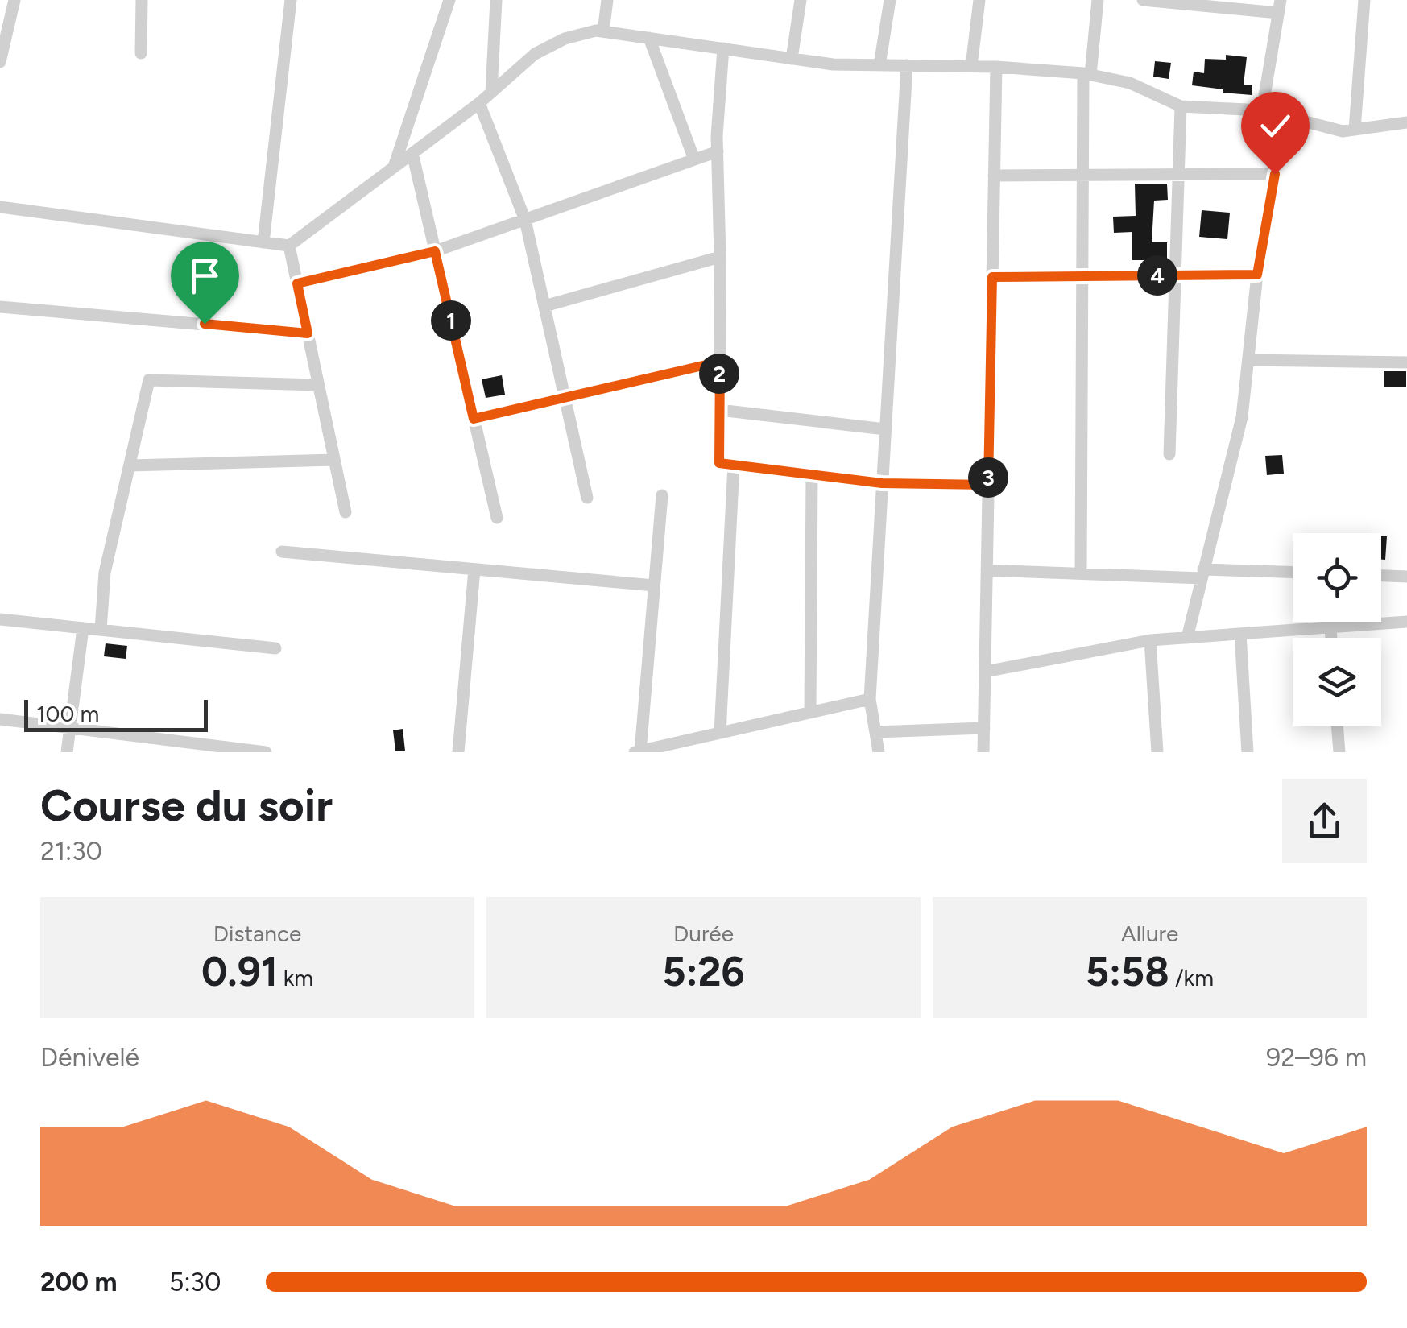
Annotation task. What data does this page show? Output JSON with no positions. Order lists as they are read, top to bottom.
{
  "scale_bar": "100 m",
  "page": {
    "pins": [
      "4",
      "1",
      "2",
      "3"
    ],
    "scale": "100 m",
    "heading": ["Course du soir", "21:30"],
    "stats": [
      ["Distance", "0.91 km"],
      ["Durée", "5:26"],
      ["Allure", "5:58 /km"]
    ],
    "chart": ["Dénivelé", "92–96 m"],
    "list": [
      {
        "name": "200 m",
        "note": "5:30"
      }
    ]
  }
}
